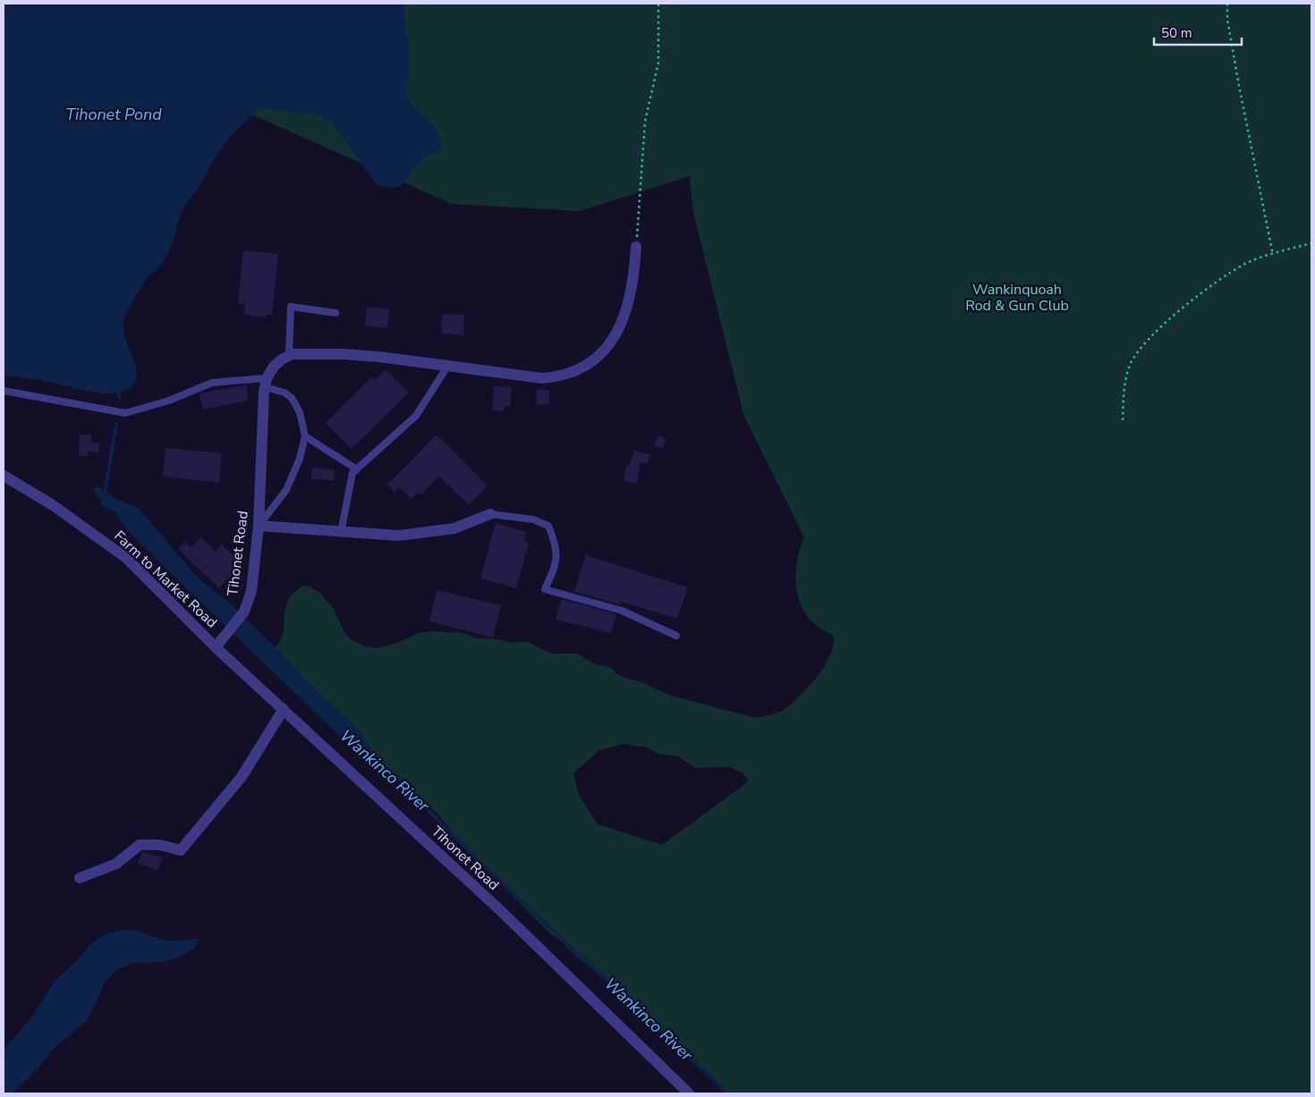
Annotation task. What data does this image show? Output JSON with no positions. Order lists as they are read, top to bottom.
{
  "streets": {
    "street": ["Tihonet Road", "Farm to Market Road"]
  },
  "crossings": [
    ["Tihonet Road", "Farm to Market Road"]
  ],
  "water": ["Tihonet Pond", "Wankinco River"],
  "parks": ["Wankinquoah Rod & Gun Club"],
  "scale_bar": "50 m"
}
